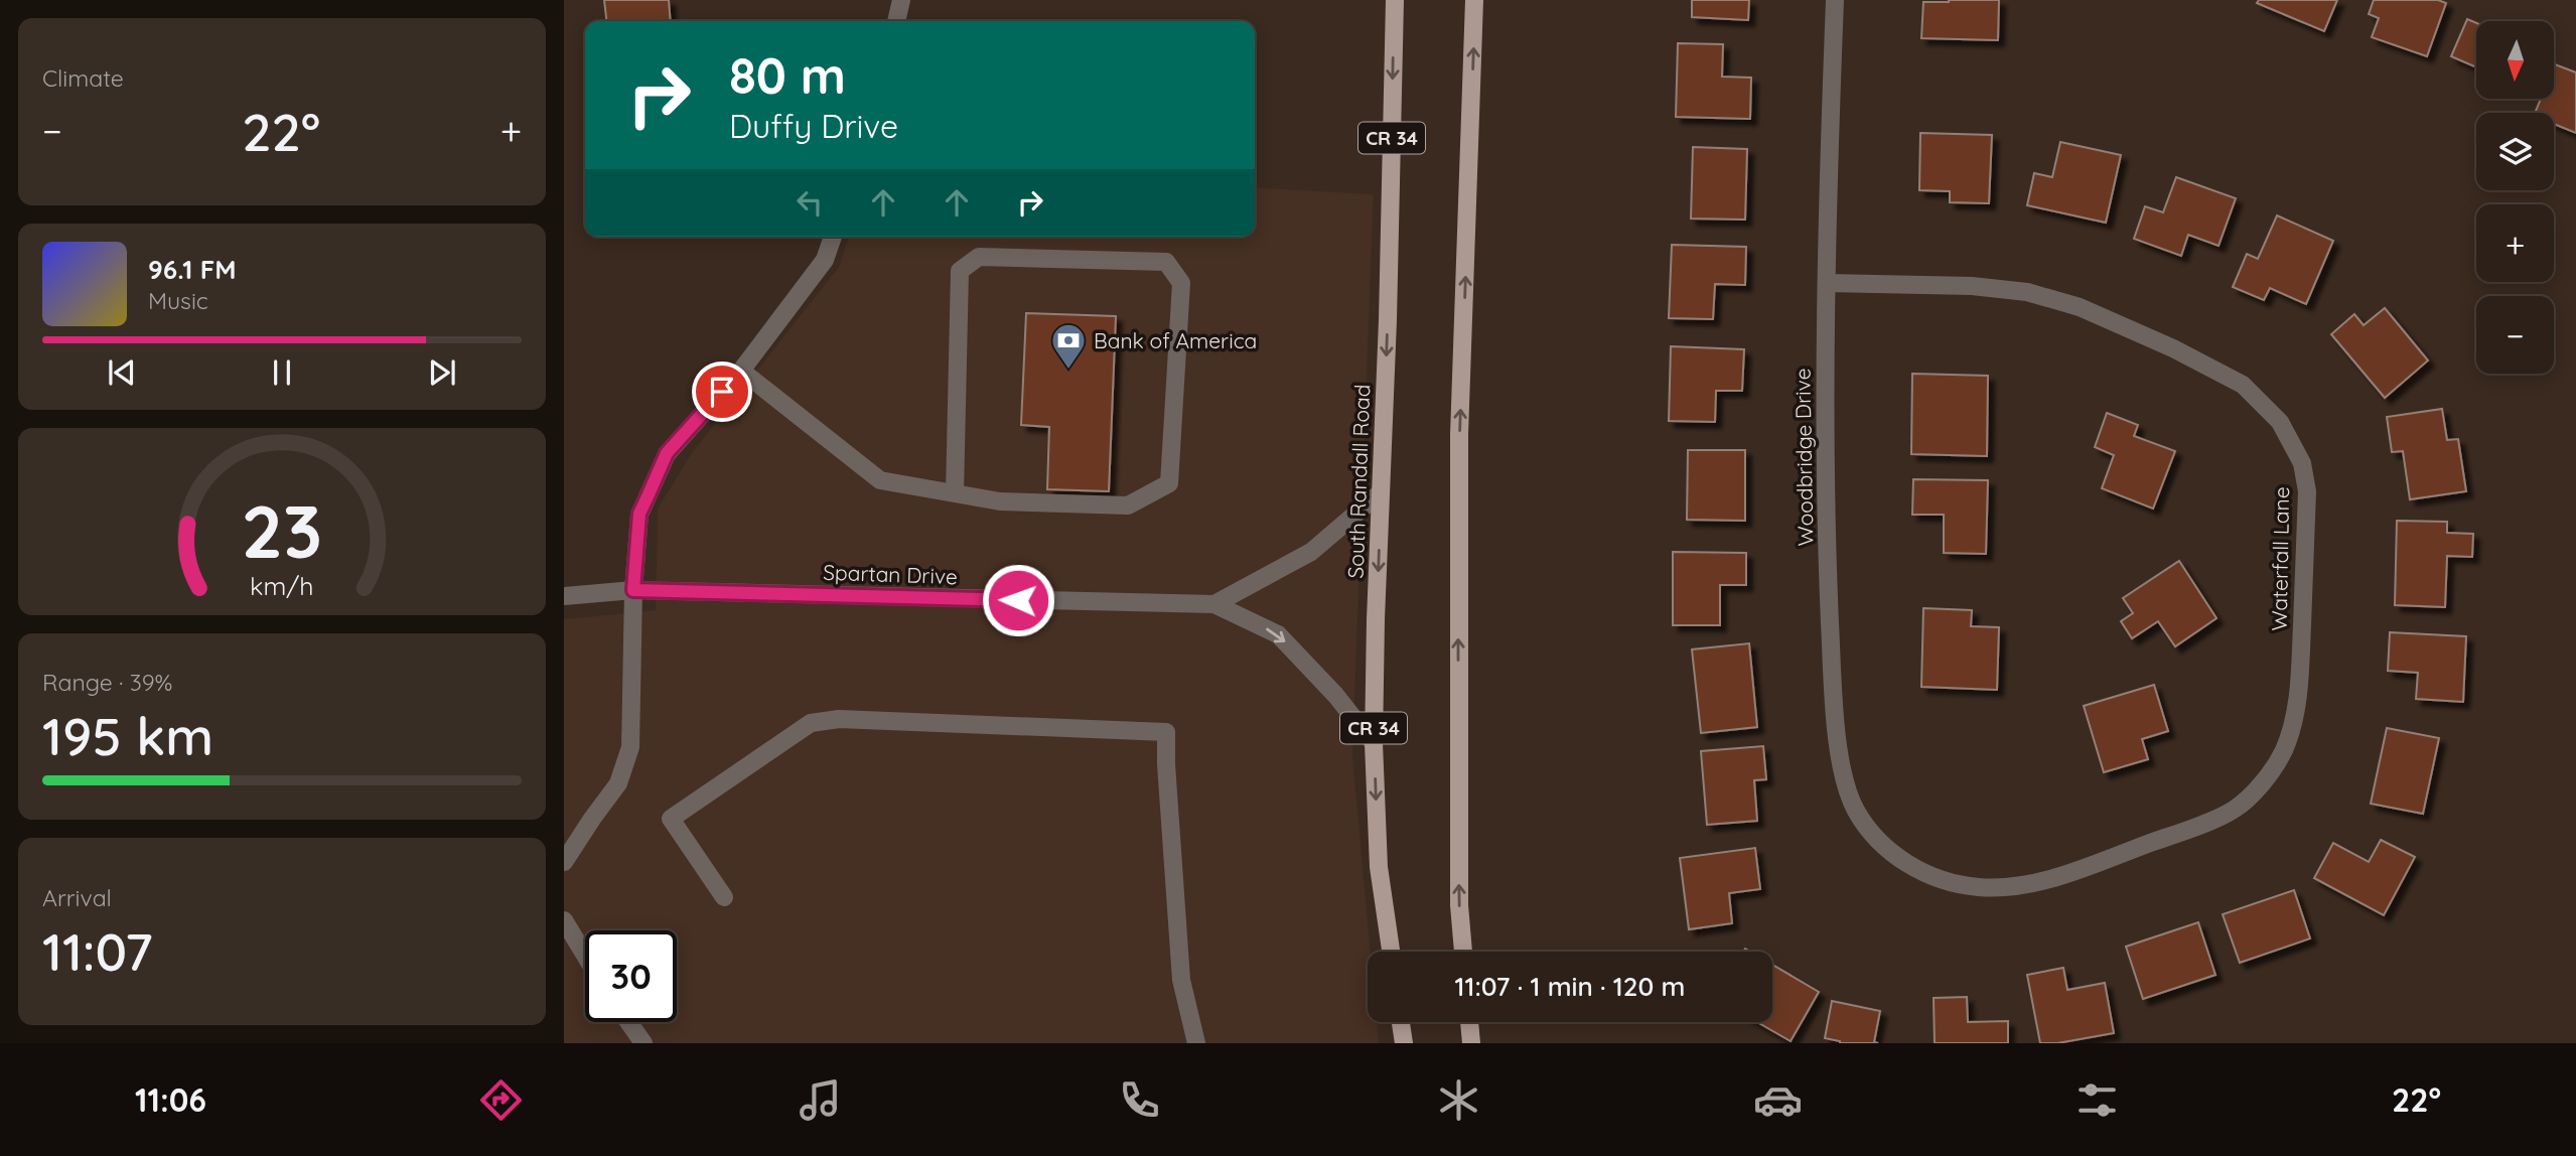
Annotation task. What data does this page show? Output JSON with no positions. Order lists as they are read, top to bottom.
{
  "streets": {
    "main road": ["CR 34", "South Randall Road"],
    "street": ["Woodbridge Drive", "Waterfall Lane", "Spartan Drive"]
  },
  "crossings": [
    ["Woodbridge Drive", "Waterfall Lane"],
    ["South Randall Road", "Spartan Drive"]
  ],
  "places": {
    "bank": ["Bank of America"]
  },
  "north": "bottom",
  "page": {
    "tile": [
      "Climate",
      ["Range · 39%", "195 km"],
      ["Arrival", "11:07"]
    ],
    "map_buttons": ["+", "−"],
    "turn": ["80 m", "Duffy Drive"],
    "heat": ["−", "22°", "+"],
    "song": ["96.1 FM", "Music"],
    "limit": "30",
    "trip": "11:07 · 1 min · 120 m",
    "tabs": ["11:06", "22°"],
    "gauge": ["23", "km/h"]
  }
}
